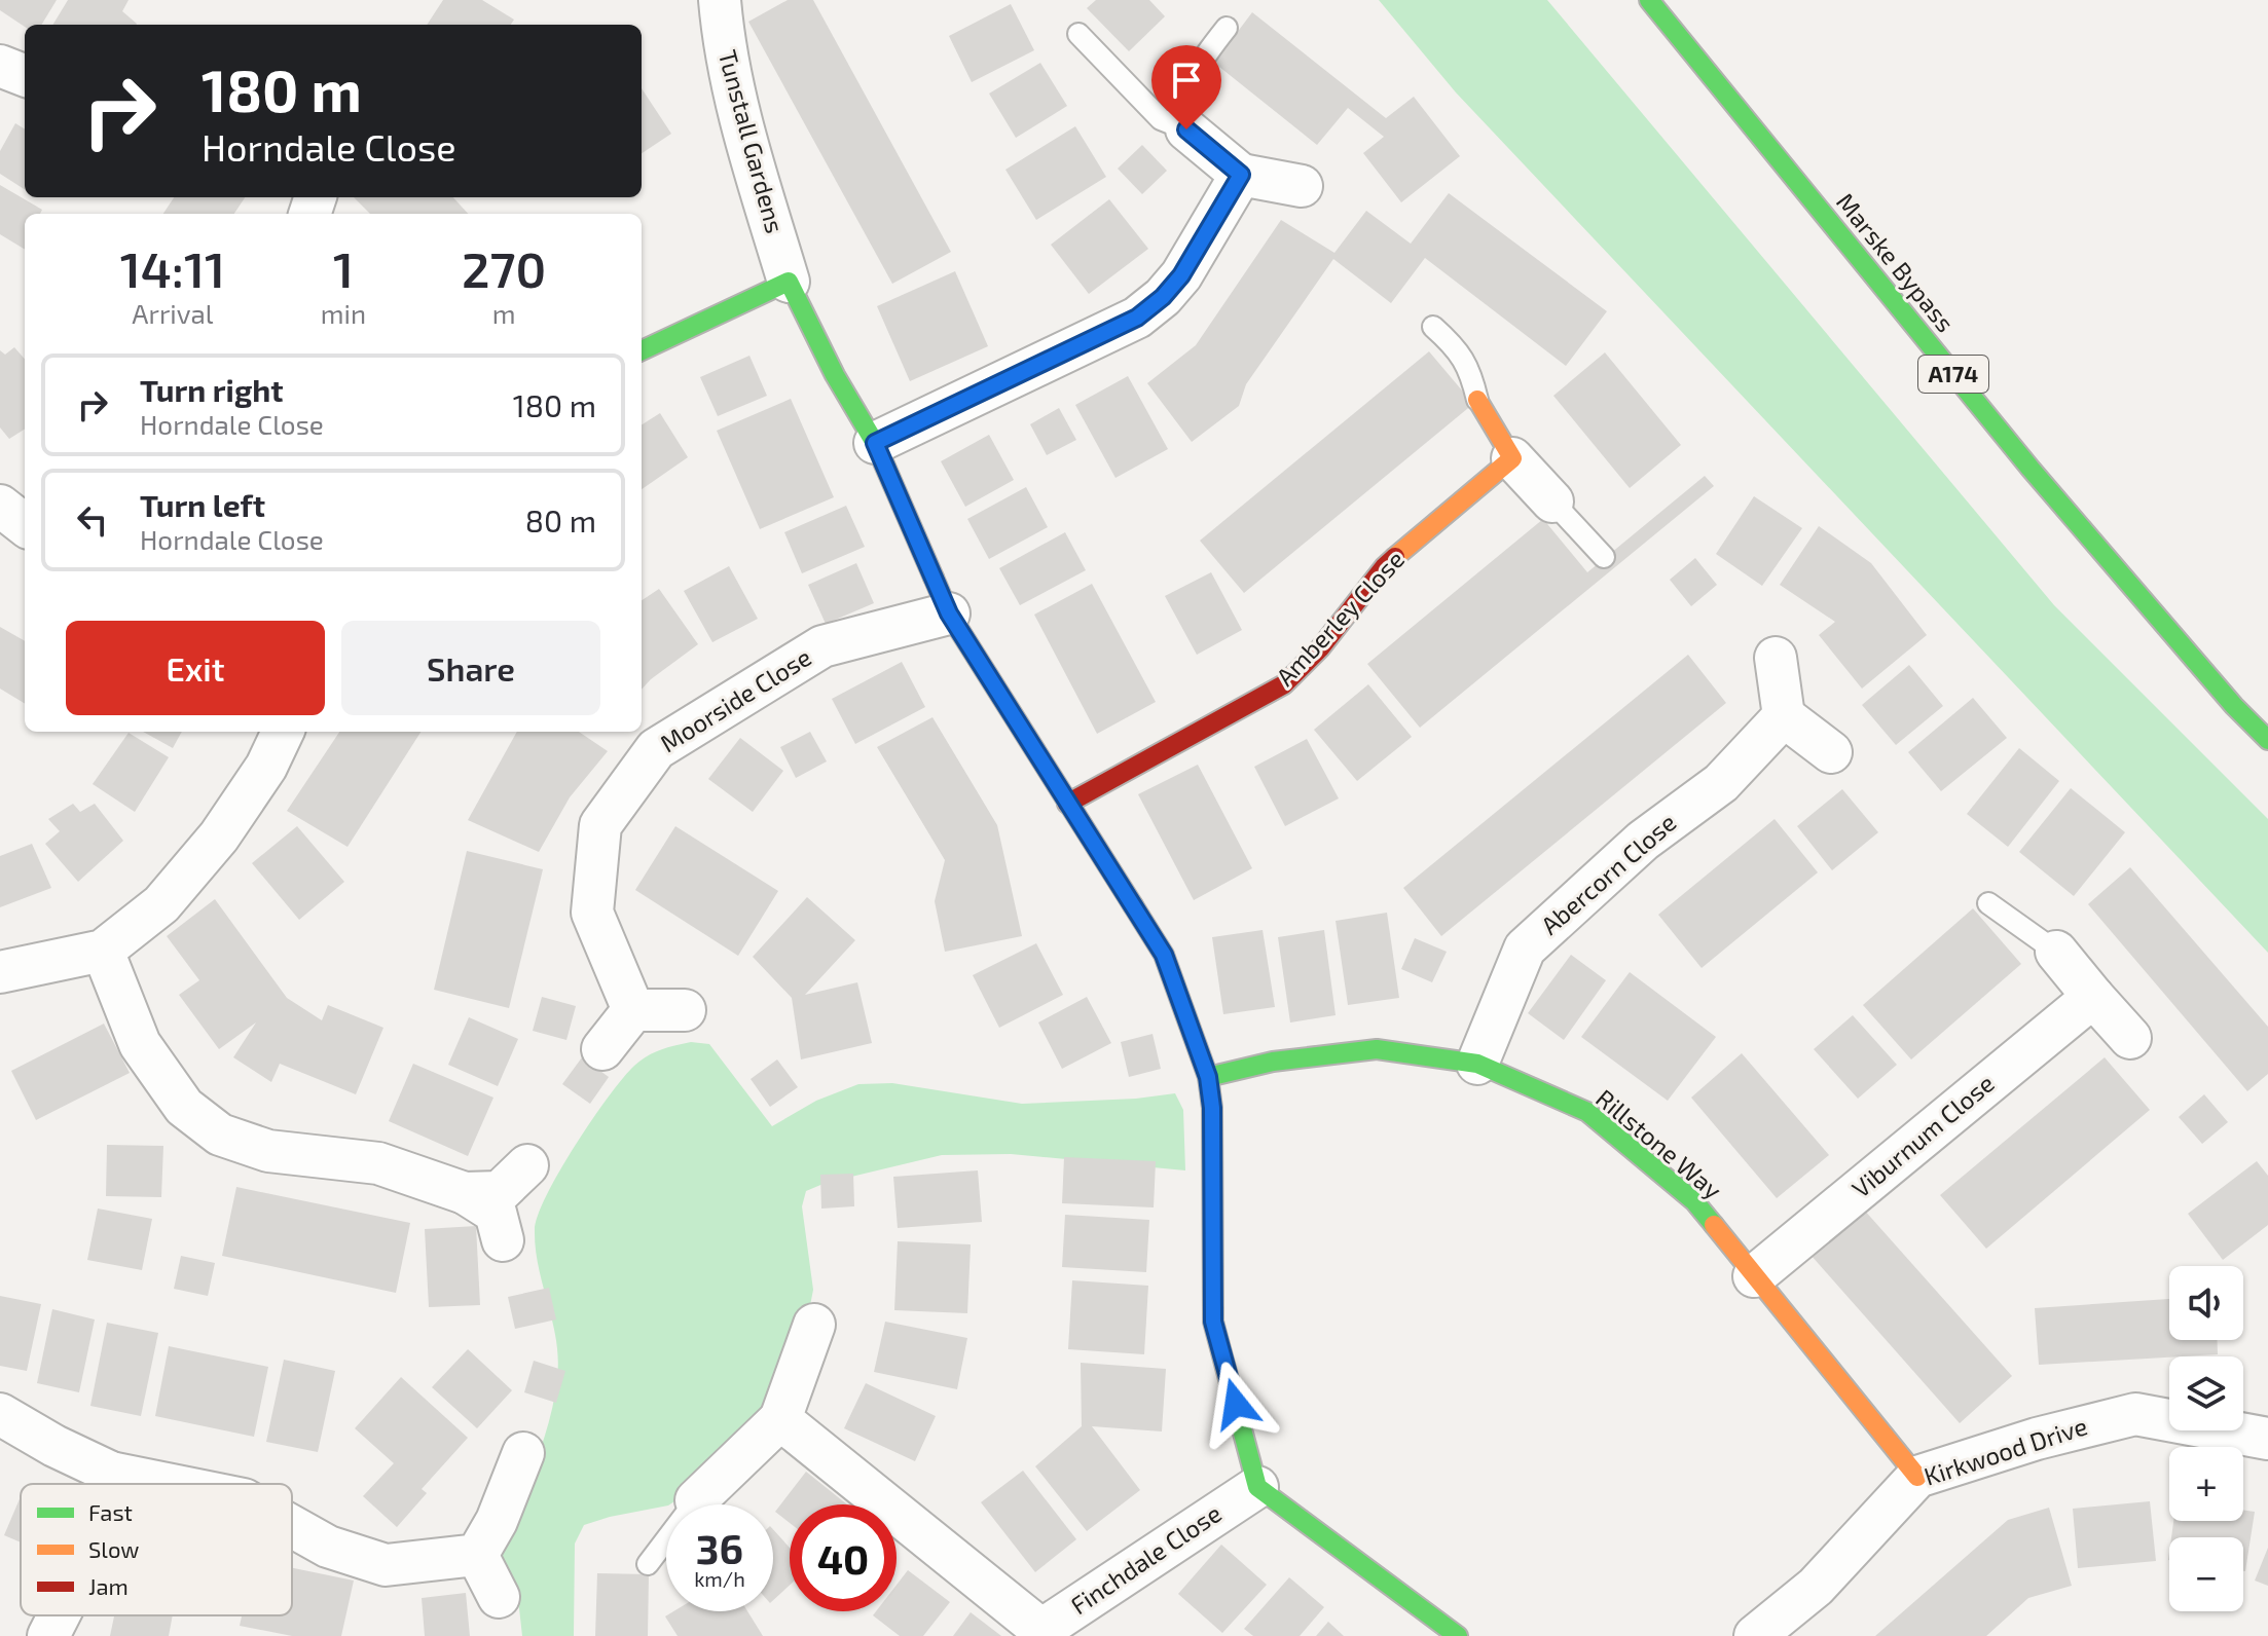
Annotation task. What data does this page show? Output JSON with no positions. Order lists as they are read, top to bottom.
{
  "streets": {
    "street": [
      "Tunstall Gardens",
      "Marske Bypass",
      "A174",
      "Amberley Close",
      "Moorside Close",
      "Abercorn Close",
      "Viburnum Close",
      "Rillstone Way",
      "Kirkwood Drive",
      "Finchdale Close"
    ]
  },
  "crossings": [
    ["Abercorn Close", "Rillstone Way"],
    ["Viburnum Close", "Rillstone Way"],
    ["Rillstone Way", "Kirkwood Drive"]
  ],
  "legend": ["Fast", "Slow", "Jam"],
  "page": {
    "turn": ["180 m", "Horndale Close"],
    "eta": [
      "14:11",
      "Arrival",
      "1",
      "min",
      "270",
      "m"
    ],
    "list": [
      {
        "name": "Turn right",
        "note": "Horndale Close",
        "value": "180 m"
      },
      {
        "name": "Turn left",
        "note": "Horndale Close",
        "value": "80 m"
      }
    ],
    "buttons": ["Exit", "Share"],
    "map_buttons": ["+", "−"],
    "speed": "36 km/h",
    "limit": "40"
  }
}
